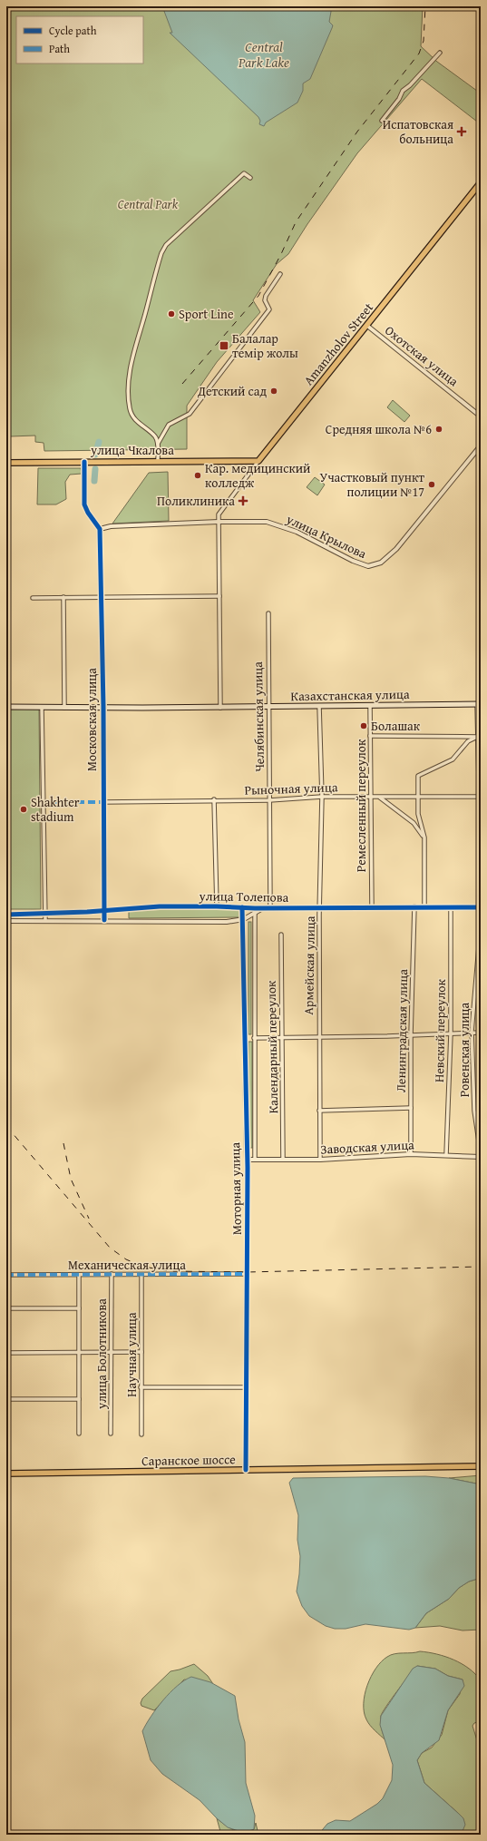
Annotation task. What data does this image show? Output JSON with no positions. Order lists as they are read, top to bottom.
{
  "streets": {
    "main road": [
      "Amanzholov Street",
      "улица Чкалова",
      "Казахстанская улица",
      "Саранское шоссе"
    ],
    "street": [
      "Охотская улица",
      "улица Крылова",
      "Челябинская улица",
      "Московская улица",
      "Рыночная улица",
      "Ремесленный переулок",
      "улица Толепова",
      "Армейская улица",
      "Ленинградская улица",
      "Невский переулок",
      "Календарный переулок",
      "Ровенская улица",
      "Заводская улица",
      "Моторная улица",
      "Механическая улица",
      "улица Болотникова",
      "Научная улица"
    ]
  },
  "crossings": [
    ["Amanzholov Street", "Охотская улица"],
    ["Amanzholov Street", "улица Чкалова"],
    ["Amanzholov Street", "улица Крылова"],
    ["улица Крылова", "Московская улица"],
    ["Казахстанская улица", "Челябинская улица"],
    ["Казахстанская улица", "Московская улица"],
    ["Казахстанская улица", "Ремесленный переулок"],
    ["Казахстанская улица", "Армейская улица"],
    ["Челябинская улица", "Рыночная улица"],
    ["Челябинская улица", "улица Толепова"],
    ["Московская улица", "Рыночная улица"],
    ["Московская улица", "улица Толепова"],
    ["Рыночная улица", "Ремесленный переулок"],
    ["Рыночная улица", "Армейская улица"],
    ["Ремесленный переулок", "улица Толепова"],
    ["улица Толепова", "Армейская улица"],
    ["улица Толепова", "Ленинградская улица"],
    ["улица Толепова", "Невский переулок"],
    ["улица Толепова", "Моторная улица"],
    ["Армейская улица", "Заводская улица"],
    ["Ленинградская улица", "Заводская улица"],
    ["Невский переулок", "Заводская улица"],
    ["Календарный переулок", "Заводская улица"],
    ["Заводская улица", "Моторная улица"],
    ["Моторная улица", "Механическая улица"],
    ["Моторная улица", "Саранское шоссе"],
    ["Механическая улица", "улица Болотникова"],
    ["Механическая улица", "Научная улица"]
  ],
  "water": ["Central Park Lake"],
  "parks": ["Central Park"],
  "places": {
    "health": ["Испатовская больница", "Поликлиника"],
    "other": [
      "Sport Line",
      "Детский сад",
      "Средняя школа №6",
      "Кар. медицинский колледж",
      "Участковый пункт полиции №17",
      "Болашак",
      "Shakhter stadium"
    ],
    "transit": ["Балалар темір жолы"]
  },
  "legend": ["Cycle path", "Path"]
}
